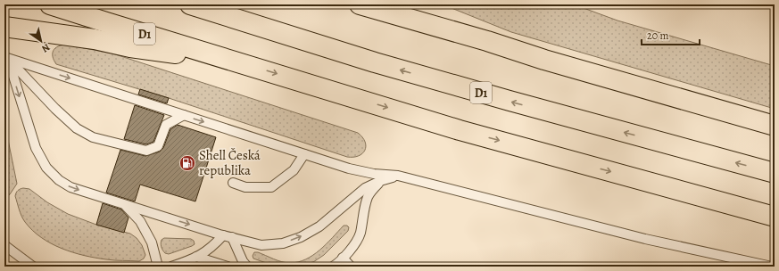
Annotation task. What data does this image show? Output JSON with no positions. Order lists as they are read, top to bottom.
{
  "streets": {
    "highway": ["D1"]
  },
  "places": {
    "fuel station": ["Shell Česká republika"]
  },
  "scale_bar": "20 m",
  "north": "bottom right"
}
